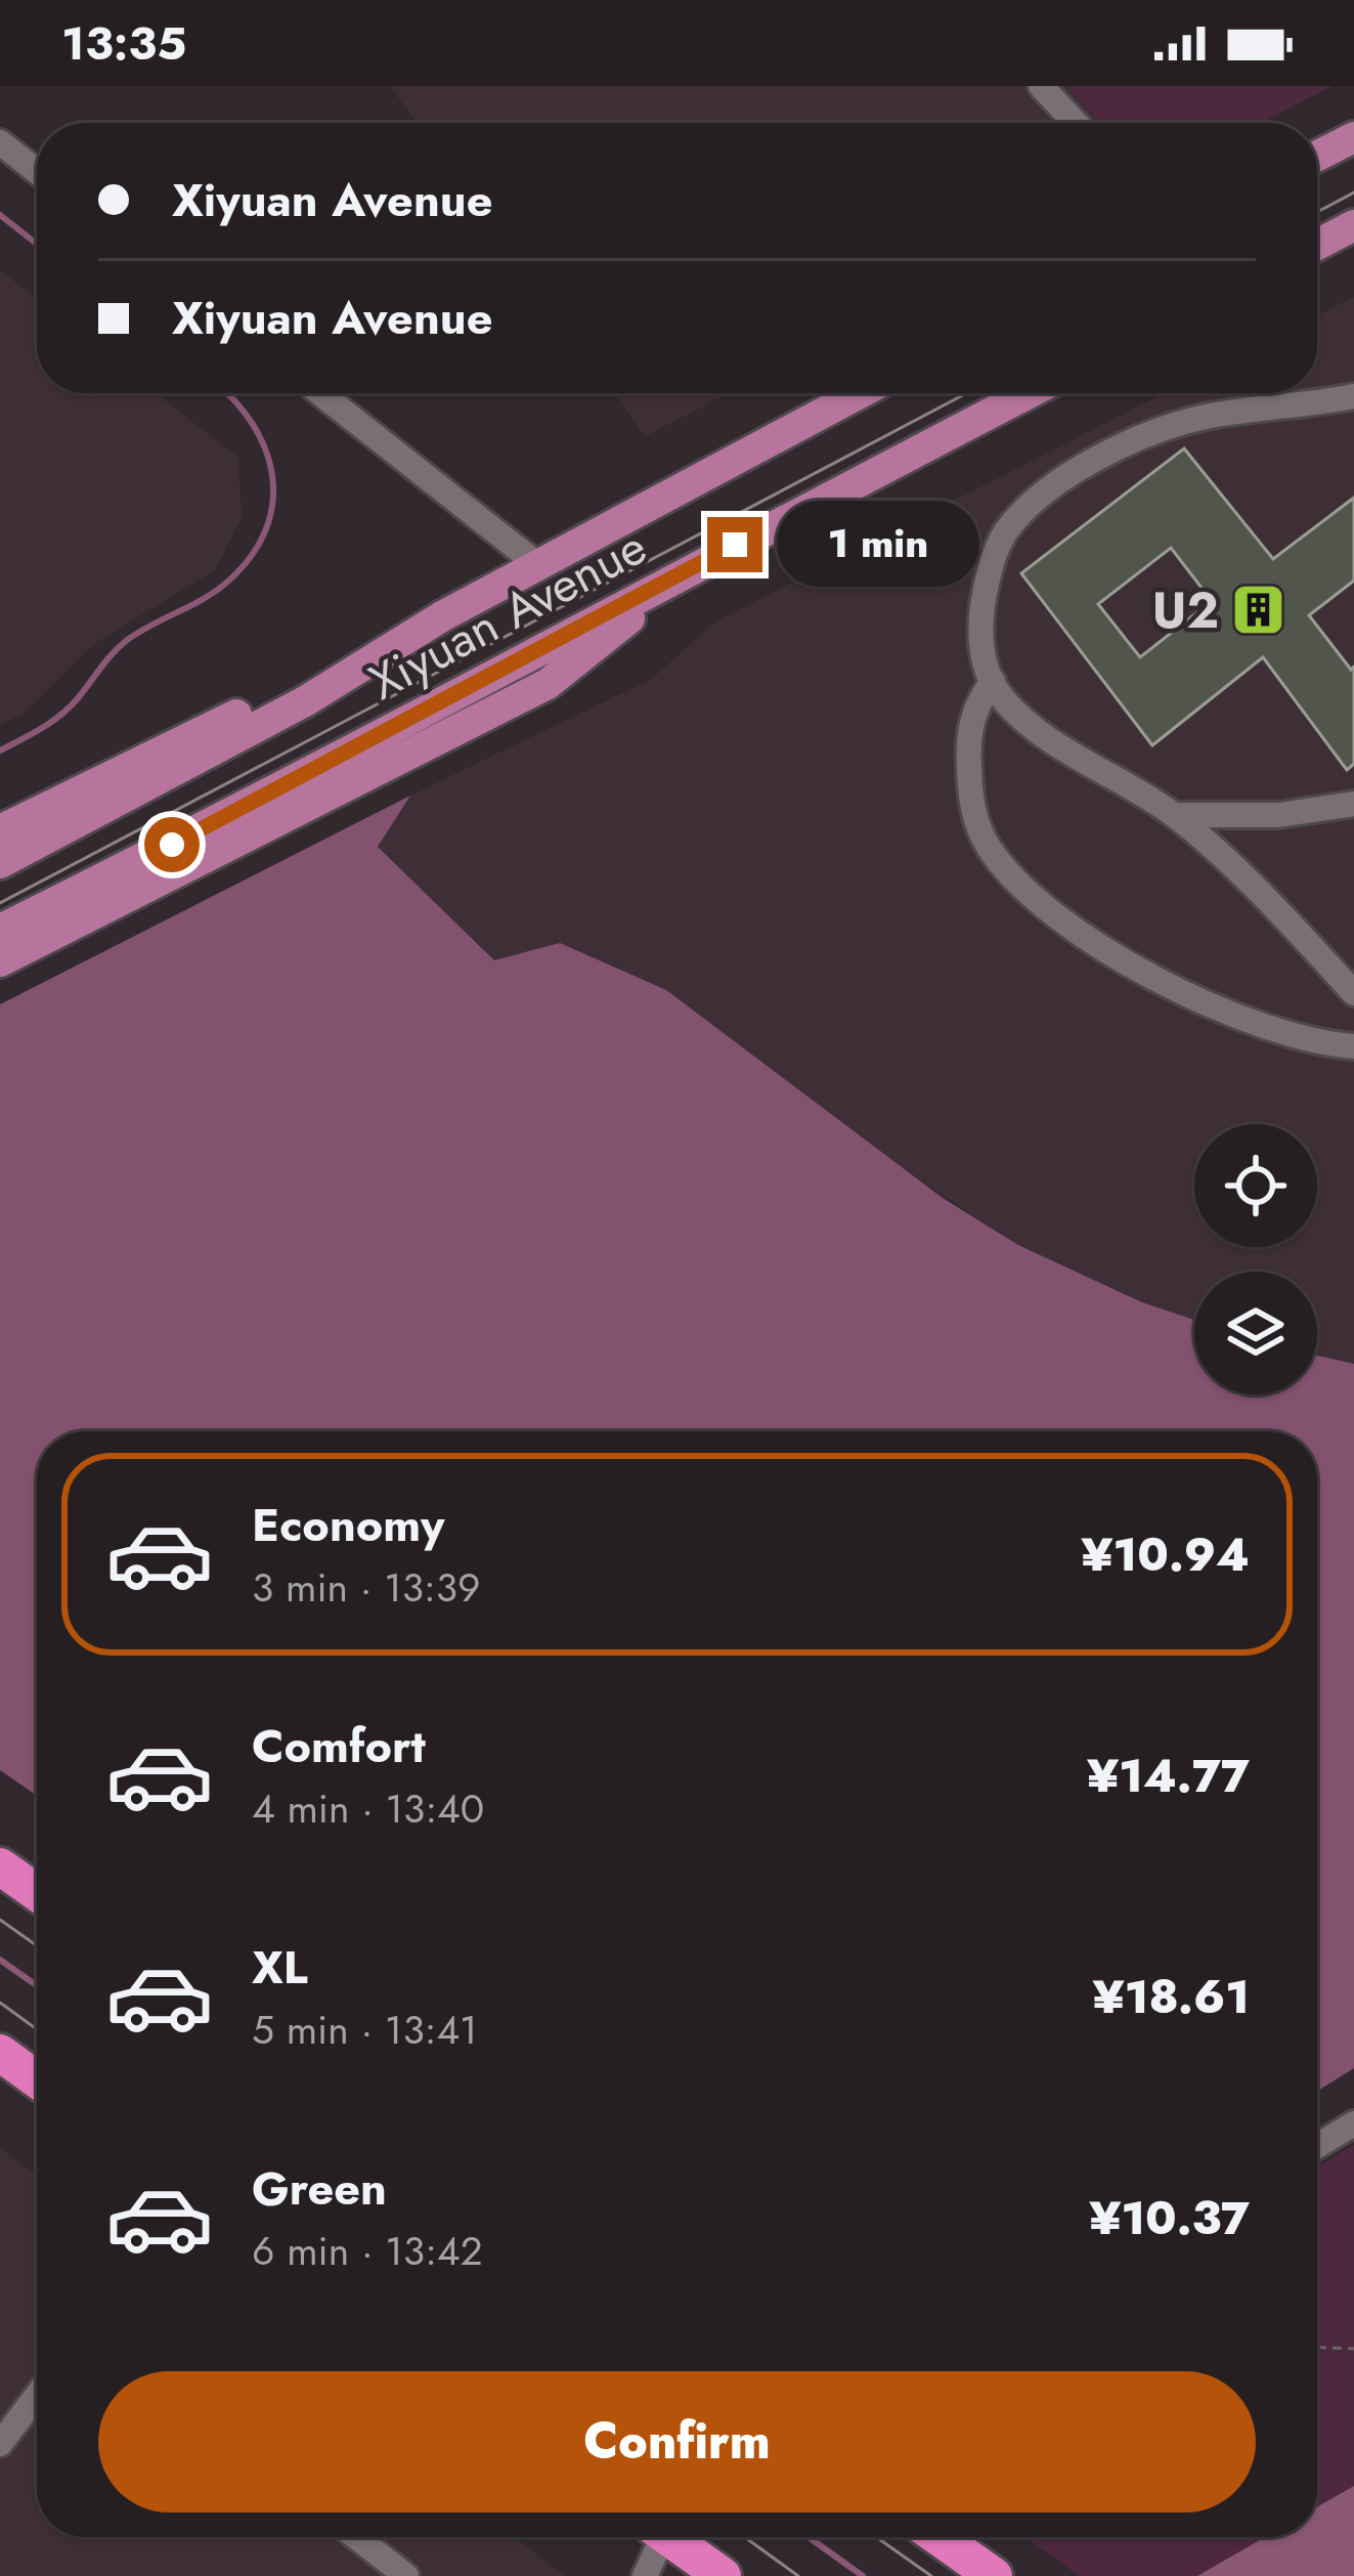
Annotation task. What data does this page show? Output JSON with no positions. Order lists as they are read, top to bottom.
{
  "streets": {
    "main road": ["Xiyuan Avenue"]
  },
  "places": {
    "building": ["U2"]
  },
  "page": {
    "status": "13:35",
    "banner": ["Xiyuan Avenue", "Xiyuan Avenue"],
    "bubble": "1 min",
    "list": [
      {
        "name": "Economy",
        "note": "3 min · 13:39",
        "value": "¥10.94"
      },
      {
        "name": "Comfort",
        "note": "4 min · 13:40",
        "value": "¥14.77"
      },
      {
        "name": "XL",
        "note": "5 min · 13:41",
        "value": "¥18.61"
      },
      {
        "name": "Green",
        "note": "6 min · 13:42",
        "value": "¥10.37"
      }
    ],
    "buttons": "Confirm"
  }
}
